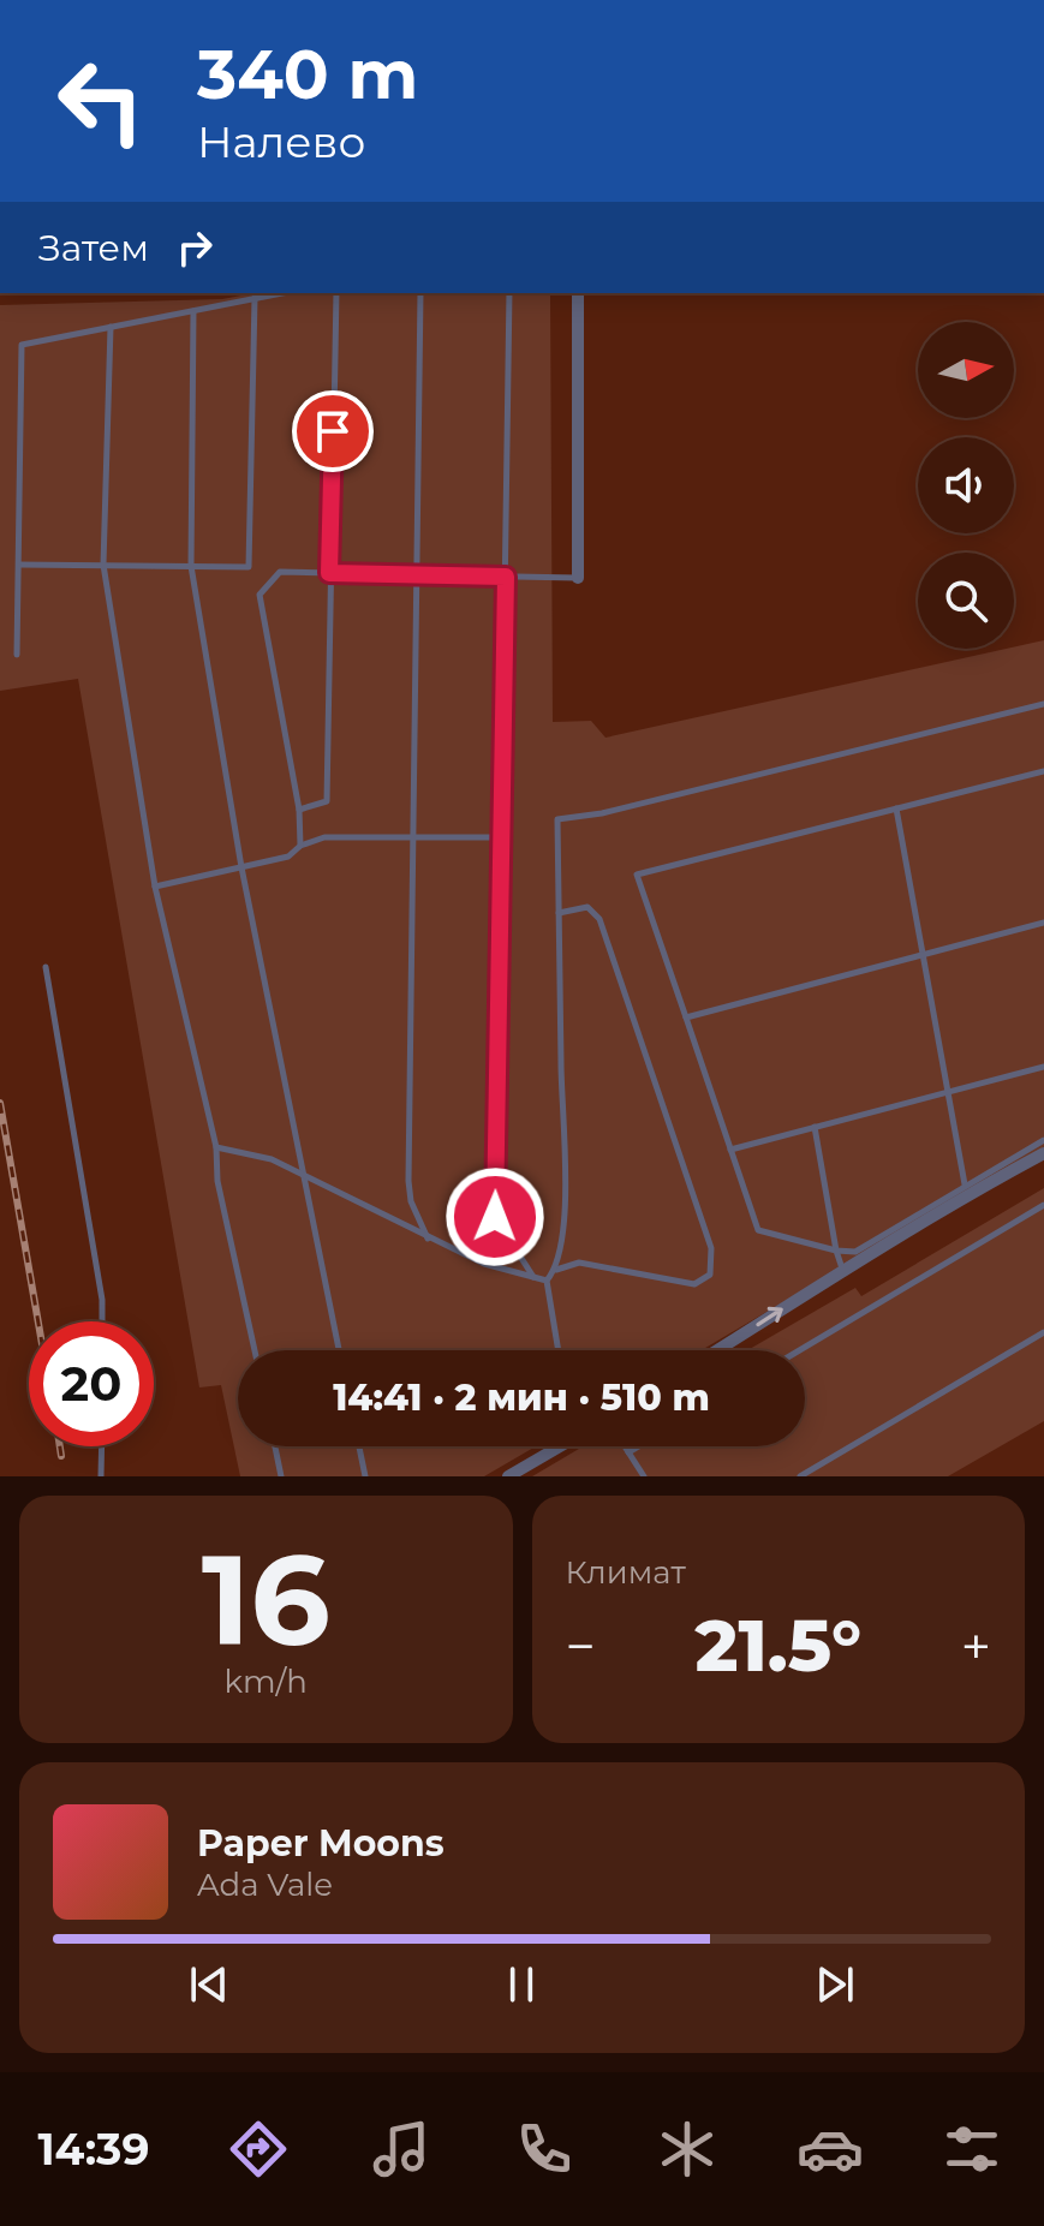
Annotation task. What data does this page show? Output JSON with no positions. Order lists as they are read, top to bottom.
{
  "north": "right",
  "page": {
    "turn": ["340 m", "Налево"],
    "then": "Затем",
    "limit": "20",
    "trip": "14:41 · 2 мин · 510 m",
    "tile": [
      ["16", "km/h"],
      "Климат"
    ],
    "heat": ["−", "21.5°", "+"],
    "song": ["Paper Moons", "Ada Vale"],
    "tabs": "14:39"
  }
}
